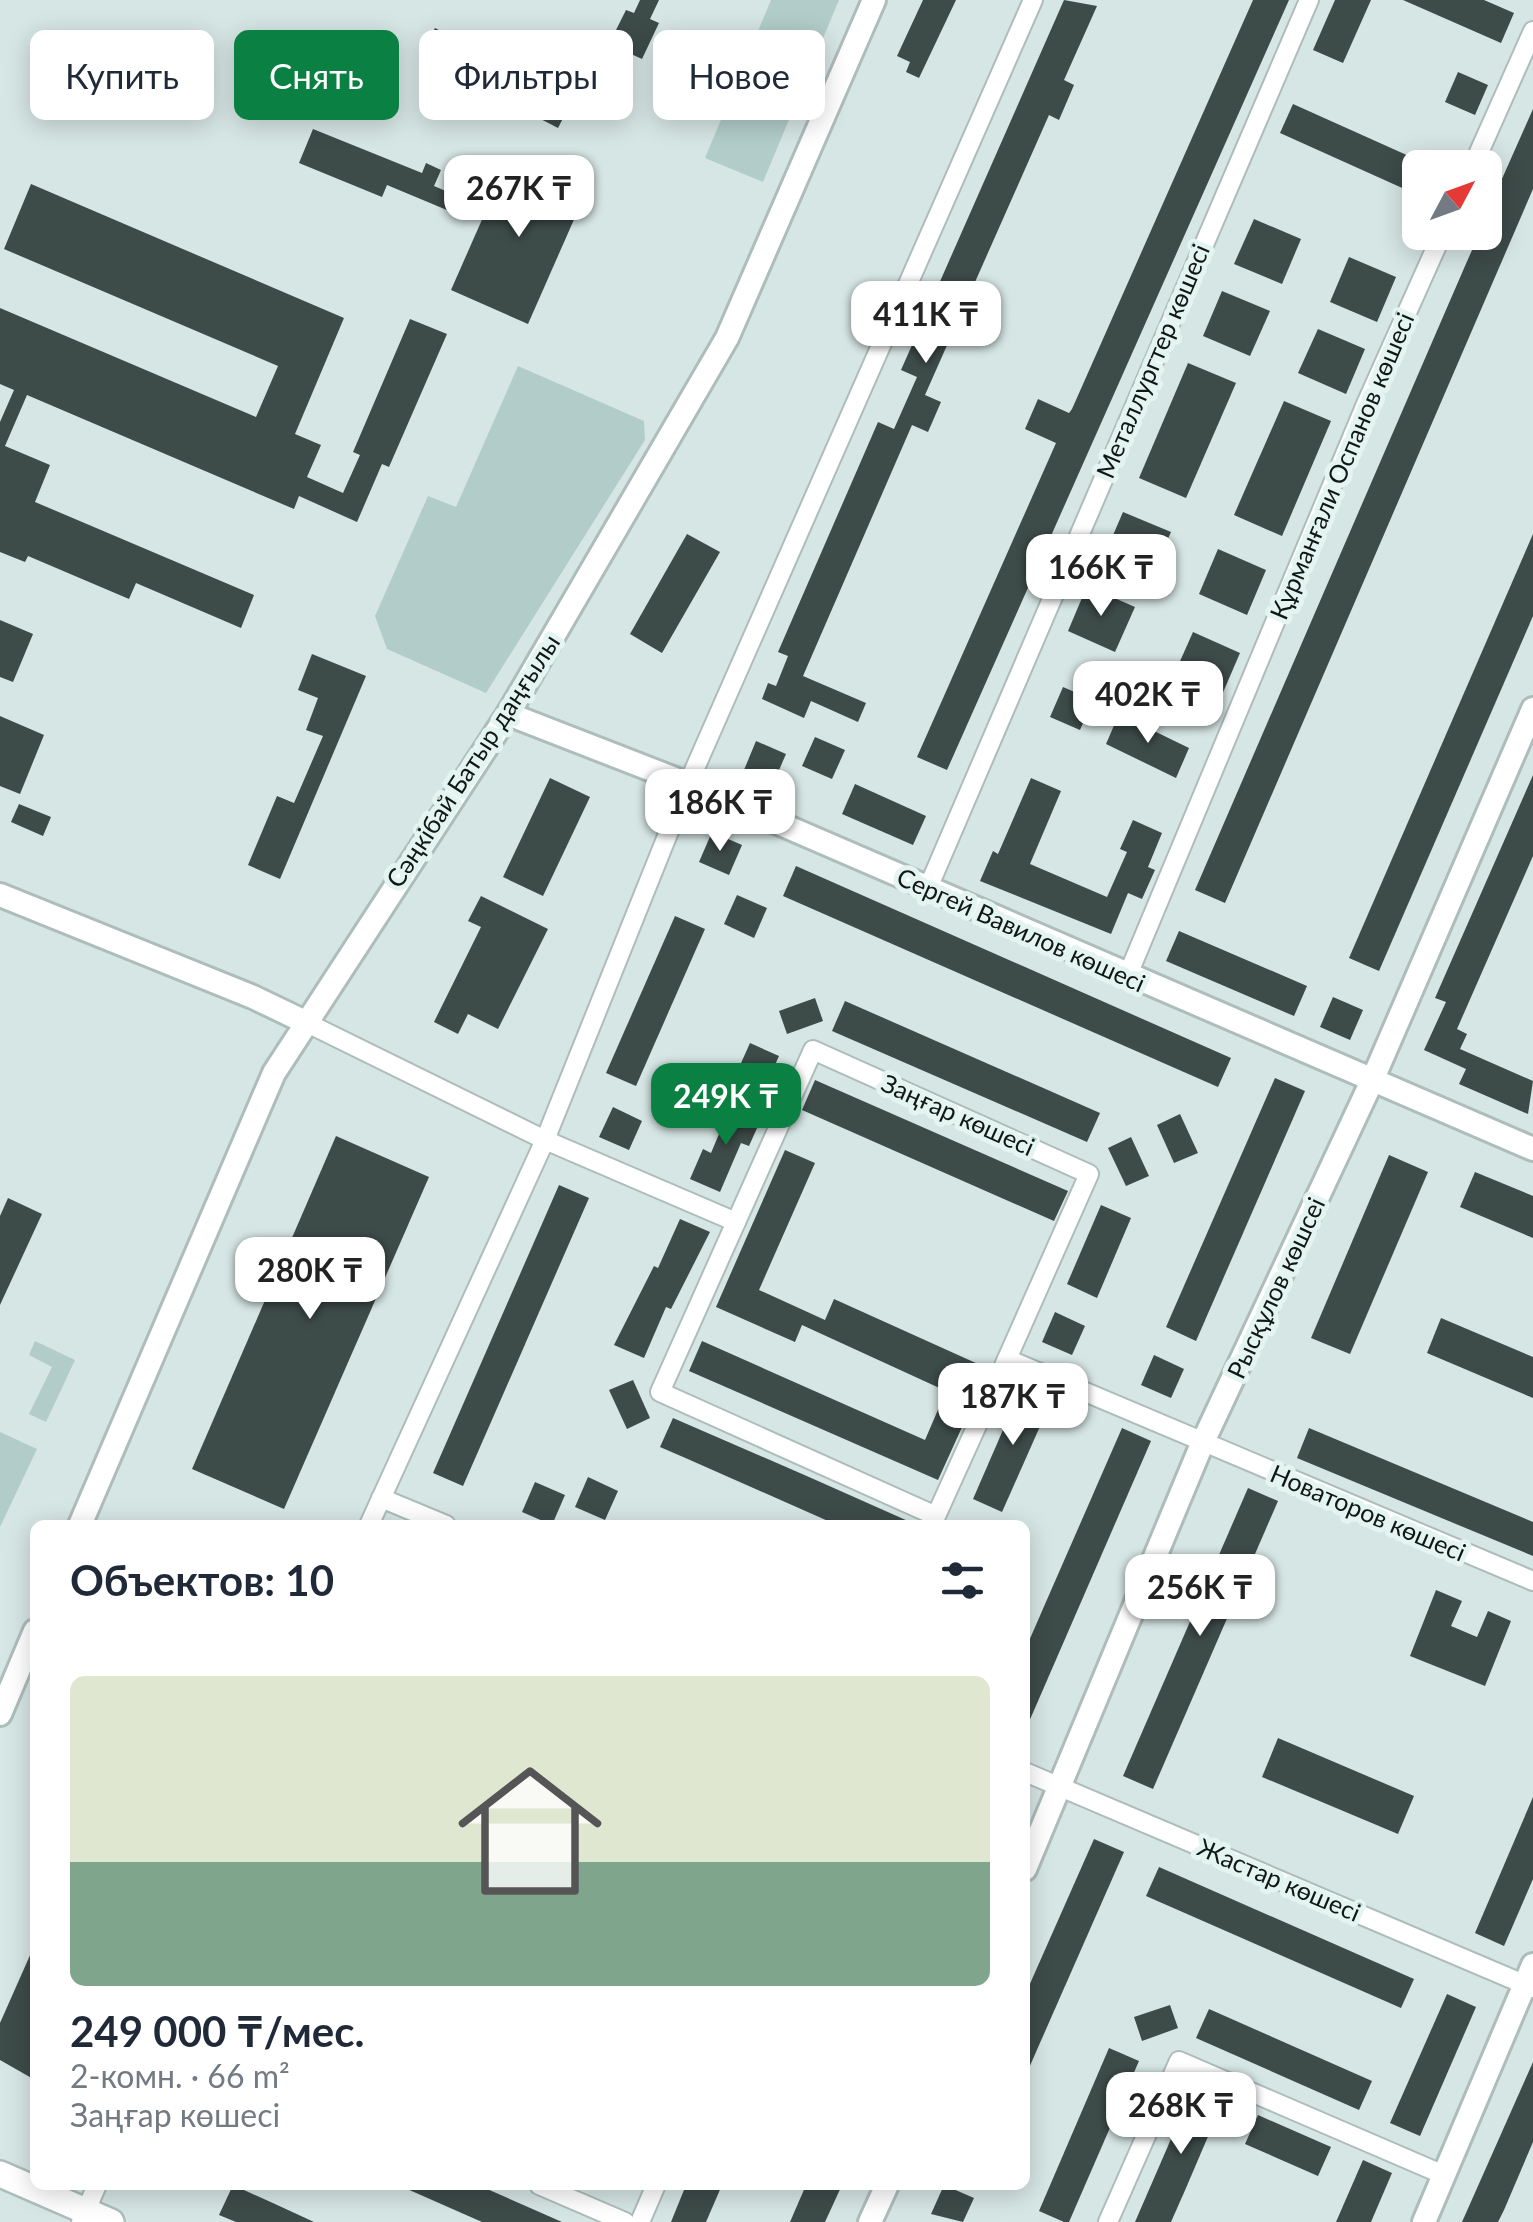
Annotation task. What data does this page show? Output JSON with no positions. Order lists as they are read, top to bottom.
{
  "streets": {
    "street": [
      "Металлургтер көшесі",
      "Құрманғали Оспанов көшесі",
      "Сәңкібай Батыр даңғылы",
      "Сергей Вавилов көшесі",
      "Заңғар көшесі",
      "Рысқұлов көшсеі",
      "Новаторов көшесі",
      "Жастар көшесі"
    ]
  },
  "crossings": [
    ["Металлургтер көшесі", "Сергей Вавилов көшесі"],
    ["Құрманғали Оспанов көшесі", "Сергей Вавилов көшесі"],
    ["Сәңкібай Батыр даңғылы", "Сергей Вавилов көшесі"],
    ["Сергей Вавилов көшесі", "Рысқұлов көшсеі"],
    ["Рысқұлов көшсеі", "Новаторов көшесі"],
    ["Рысқұлов көшсеі", "Жастар көшесі"]
  ],
  "north": "top right",
  "page": {
    "chip": [
      "Купить",
      "Снять",
      "Фильтры",
      "Новое"
    ],
    "price": [
      "267K ₸",
      "411K ₸",
      "166K ₸",
      "402K ₸",
      "186K ₸",
      "249K ₸",
      "280K ₸",
      "187K ₸",
      "256K ₸",
      "268K ₸"
    ],
    "heading": "Объектов: 10",
    "list": [
      {
        "name": "249 000 ₸/мес.",
        "note": "2-комн. · 66 m² · Заңғар көшесі"
      }
    ]
  }
}
